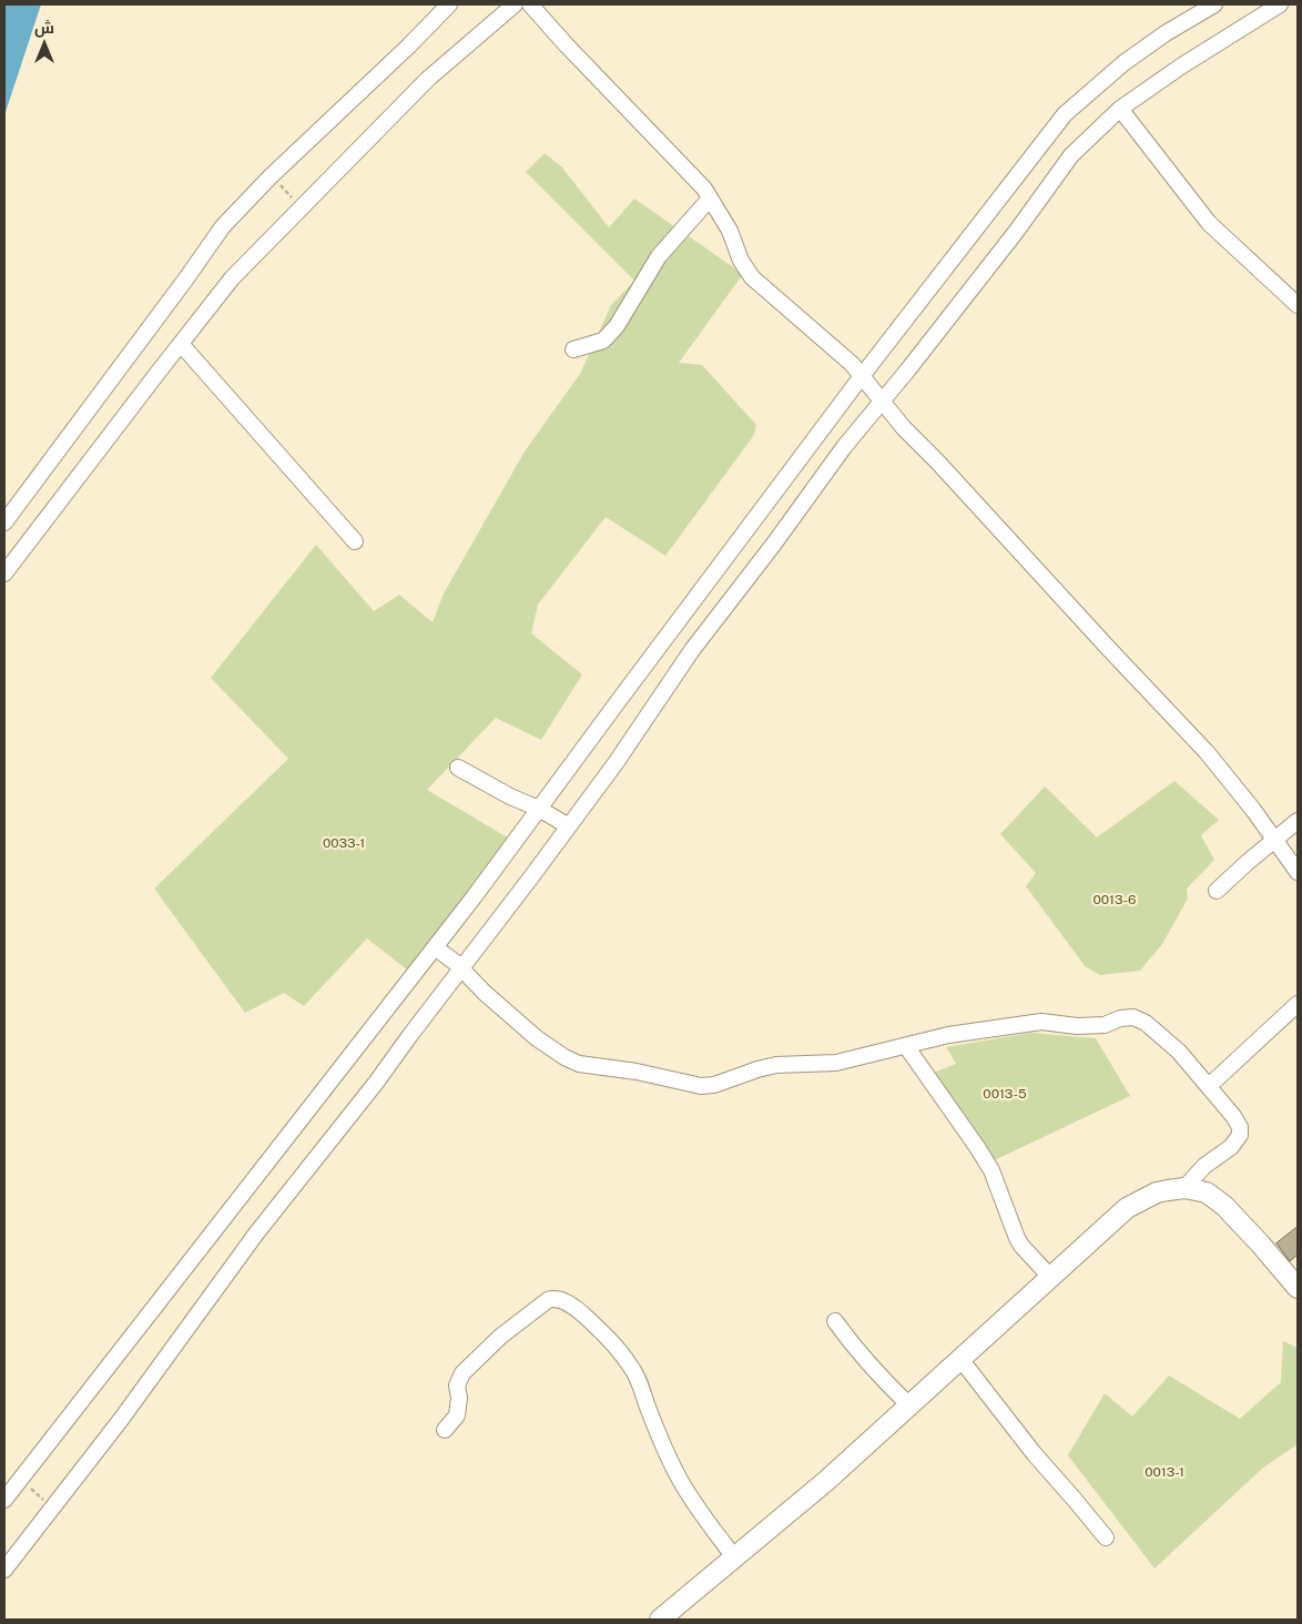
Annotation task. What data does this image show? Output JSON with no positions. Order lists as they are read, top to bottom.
{
  "parks": [
    "0033-1",
    "0013-6",
    "0013-5",
    "0013-1"
  ],
  "north": "top"
}
